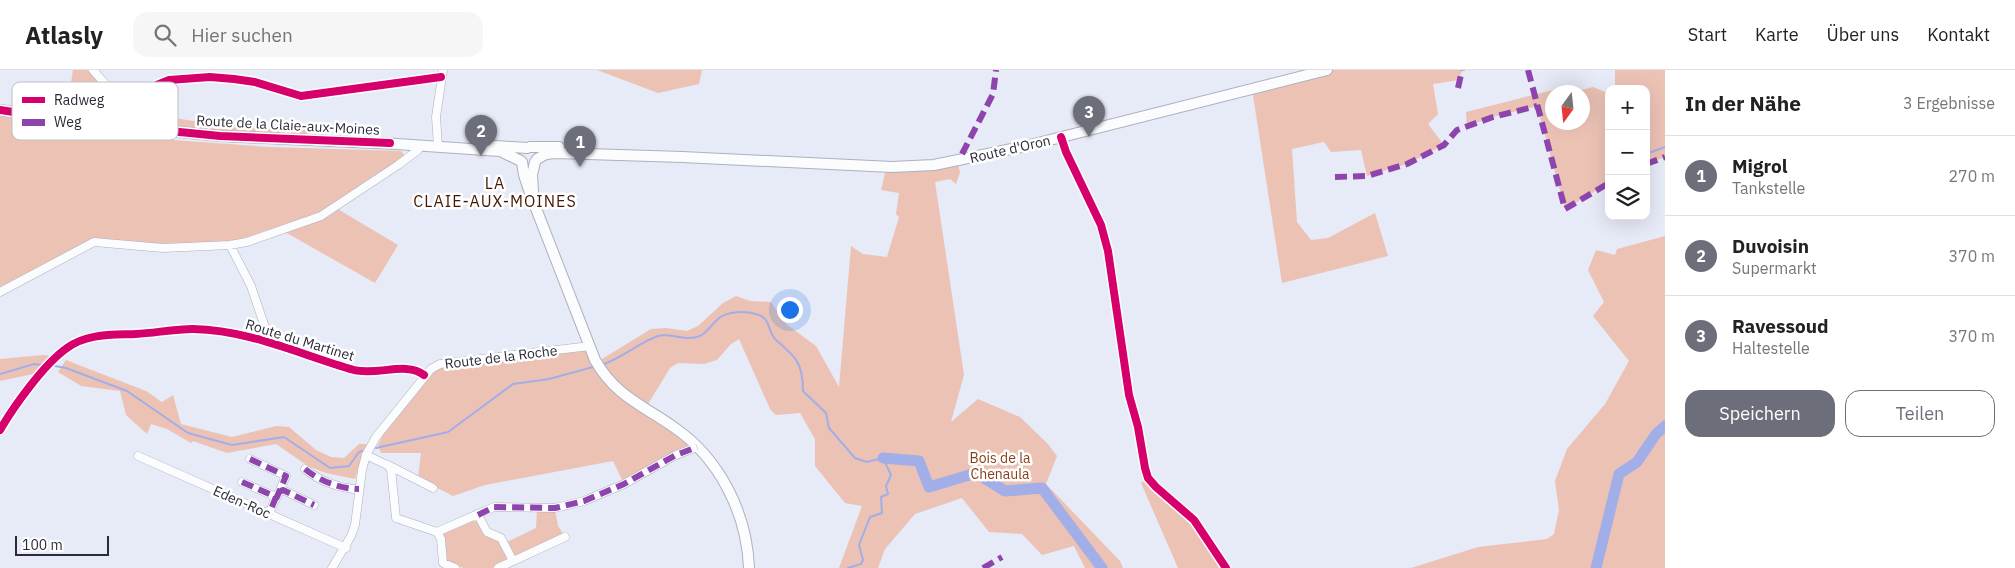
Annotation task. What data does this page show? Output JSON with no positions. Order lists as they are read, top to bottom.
{
  "streets": {
    "main road": ["Route de la Claie-aux-Moines", "Route d'Oron"],
    "street": ["Route du Martinet", "Route de la Roche", "Eden-Roc"]
  },
  "crossings": [
    ["Route de la Claie-aux-Moines", "Route d'Oron"],
    ["Route du Martinet", "Route de la Roche"],
    ["Route de la Roche", "Eden-Roc"]
  ],
  "districts": ["LA CLAIE-AUX-MOINES"],
  "parks": ["Bois de la Chenaula"],
  "legend": ["Radweg", "Weg"],
  "scale_bar": "100 m",
  "north": "bottom",
  "page": {
    "header": "Atlasly",
    "search": "Hier suchen",
    "nav": [
      "Start",
      "Karte",
      "Über uns",
      "Kontakt"
    ],
    "heading": ["In der Nähe", "3 Ergebnisse"],
    "map_buttons": ["+", "−"],
    "pins": ["3", "2", "1"],
    "list": [
      {
        "mark": "1",
        "name": "Migrol",
        "note": "Tankstelle",
        "value": "270 m"
      },
      {
        "mark": "2",
        "name": "Duvoisin",
        "note": "Supermarkt",
        "value": "370 m"
      },
      {
        "mark": "3",
        "name": "Ravessoud",
        "note": "Haltestelle",
        "value": "370 m"
      }
    ],
    "buttons": ["Speichern", "Teilen"],
    "scale": "100 m"
  }
}
